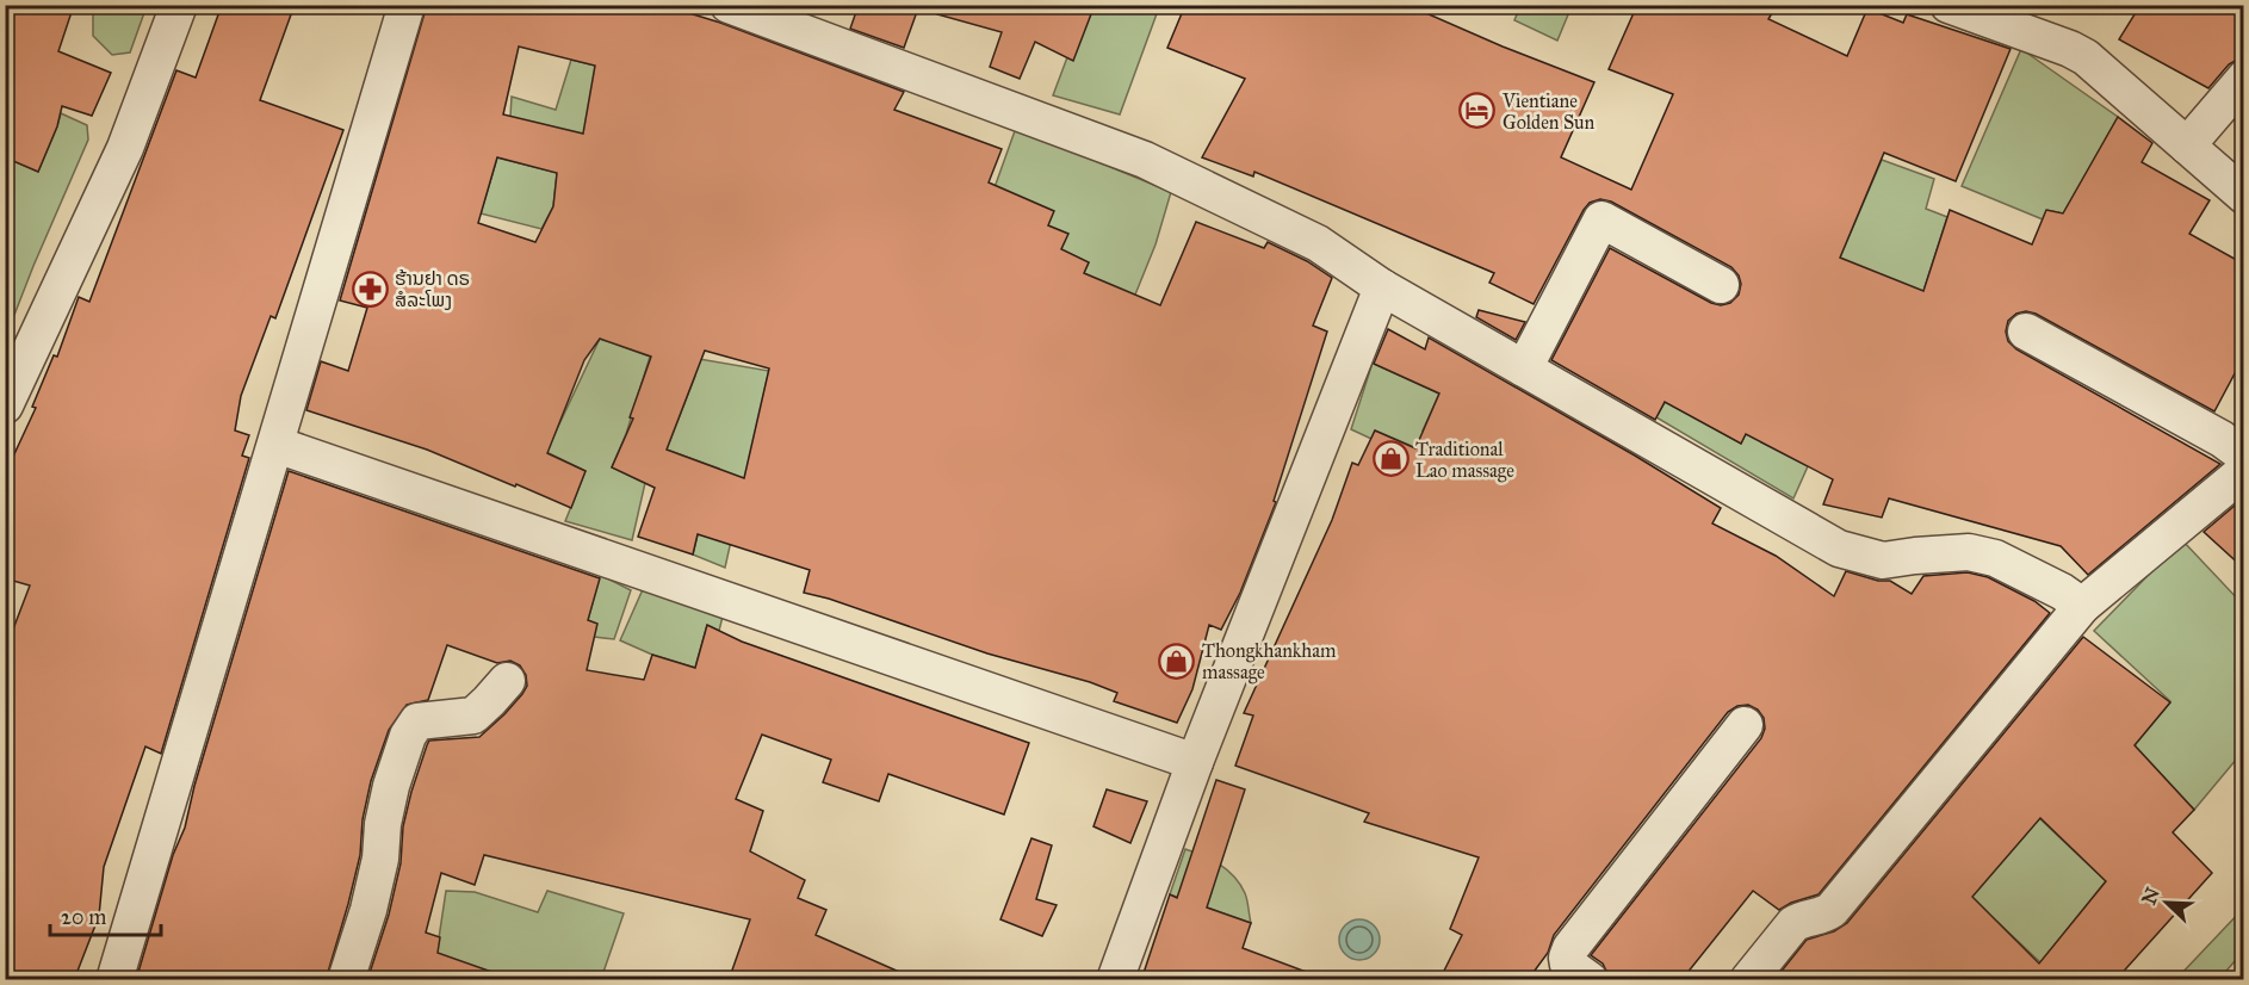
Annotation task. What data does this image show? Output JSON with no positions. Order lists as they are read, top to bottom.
{
  "places": {
    "hotel": ["Vientiane Golden Sun"],
    "pharmacy": ["ຮ້ານຢາ ດຣ ສໍລະໂພງ"],
    "shop": ["Traditional Lao massage", "Thongkhankham massage"]
  },
  "scale_bar": "20 m",
  "north": "top left"
}
